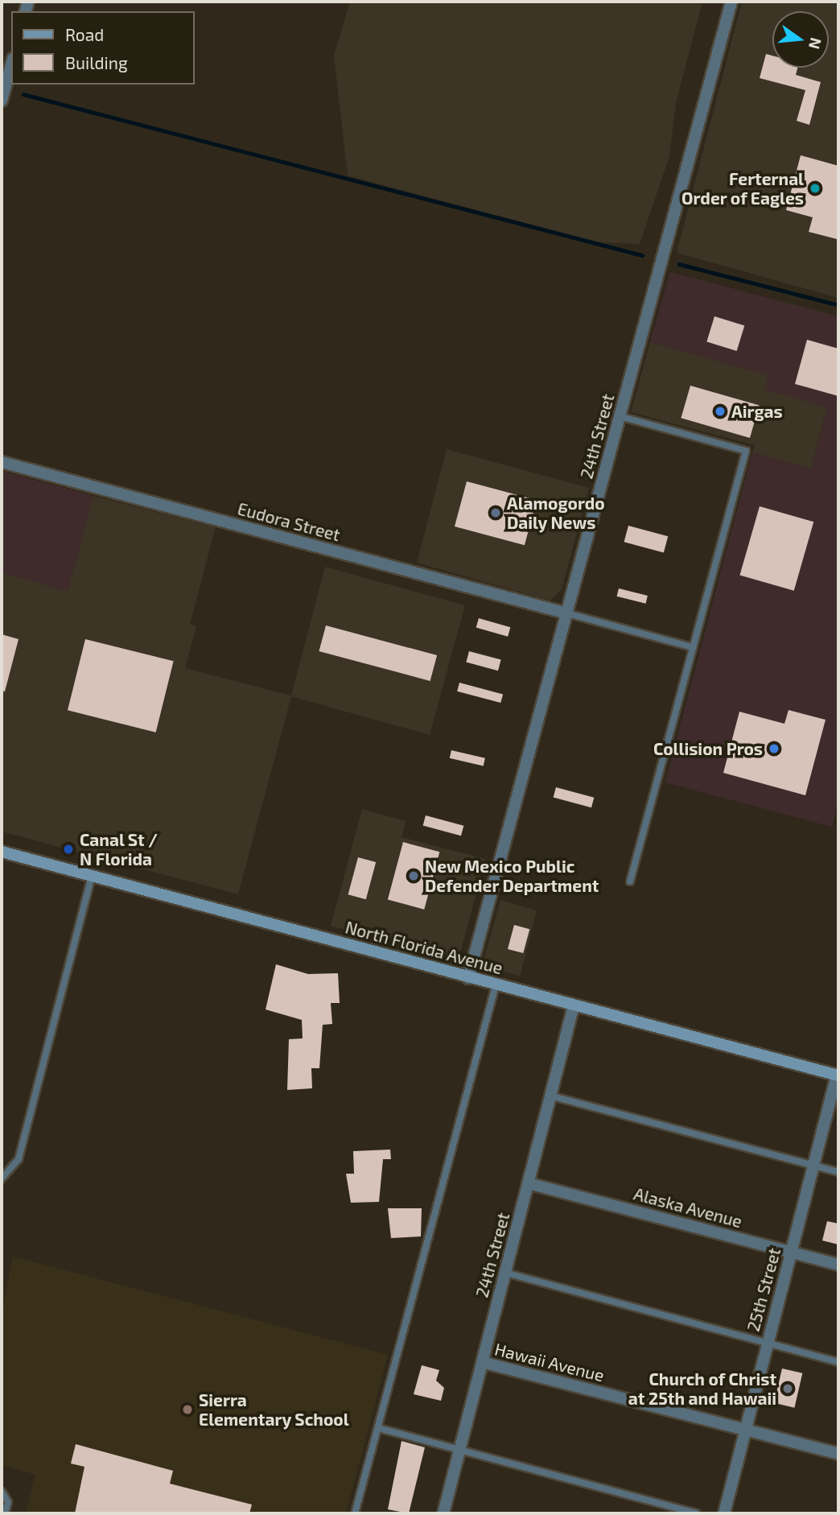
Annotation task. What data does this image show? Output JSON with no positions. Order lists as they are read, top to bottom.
{
  "streets": {
    "main road": ["North Florida Avenue"],
    "street": [
      "24th Street",
      "Eudora Street",
      "Alaska Avenue",
      "25th Street",
      "Hawaii Avenue"
    ]
  },
  "crossings": [
    ["24th Street", "Eudora Street"],
    ["24th Street", "North Florida Avenue"],
    ["24th Street", "Alaska Avenue"],
    ["24th Street", "Hawaii Avenue"],
    ["North Florida Avenue", "25th Street"],
    ["Alaska Avenue", "25th Street"],
    ["25th Street", "Hawaii Avenue"]
  ],
  "places": [
    "Ferternal Order of Eagles",
    "Airgas",
    "Alamogordo Daily News",
    "Collision Pros",
    "Canal St / N Florida",
    "New Mexico Public Defender Department",
    "Church of Christ at 25th and Hawaii",
    "Sierra Elementary School"
  ],
  "legend": ["Road", "Building"],
  "north": "right"
}
